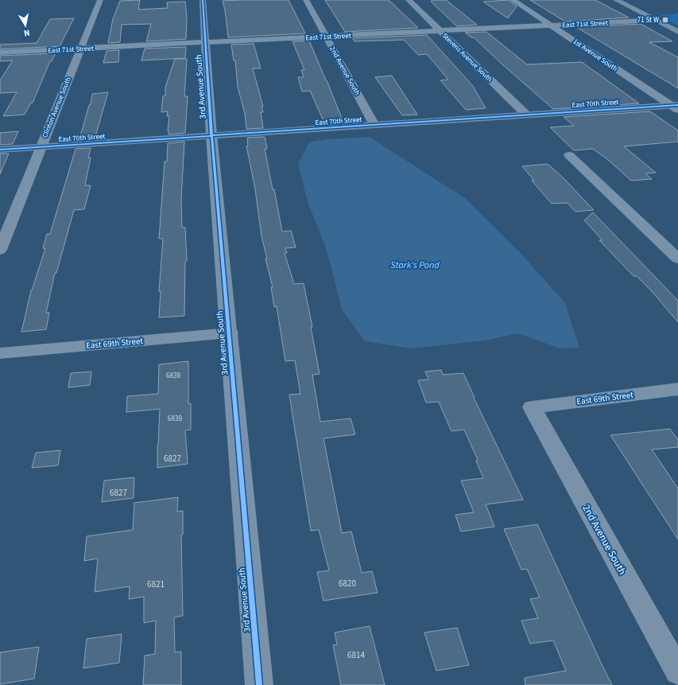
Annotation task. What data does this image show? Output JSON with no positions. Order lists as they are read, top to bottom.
{
  "streets": {
    "street": [
      "East 71st Street",
      "1st Avenue South",
      "Stevens Avenue South",
      "2nd Avenue South",
      "3rd Avenue South",
      "East 70th Street",
      "Clinton Avenue South",
      "East 69th Street"
    ]
  },
  "crossings": [
    ["East 71st Street", "1st Avenue South"],
    ["East 71st Street", "Stevens Avenue South"],
    ["East 71st Street", "2nd Avenue South"],
    ["East 71st Street", "3rd Avenue South"],
    ["East 71st Street", "Clinton Avenue South"],
    ["1st Avenue South", "East 70th Street"],
    ["Stevens Avenue South", "East 70th Street"],
    ["2nd Avenue South", "East 70th Street"],
    ["2nd Avenue South", "East 69th Street"],
    ["3rd Avenue South", "East 70th Street"],
    ["3rd Avenue South", "East 69th Street"],
    ["East 70th Street", "Clinton Avenue South"]
  ],
  "water": ["Stark's Pond"],
  "places": {
    "transit": ["71 St W"]
  },
  "house_numbers": [
    "6839",
    "6839",
    "6827",
    "6827",
    "6820",
    "6821",
    "6814"
  ],
  "north": "bottom"
}
